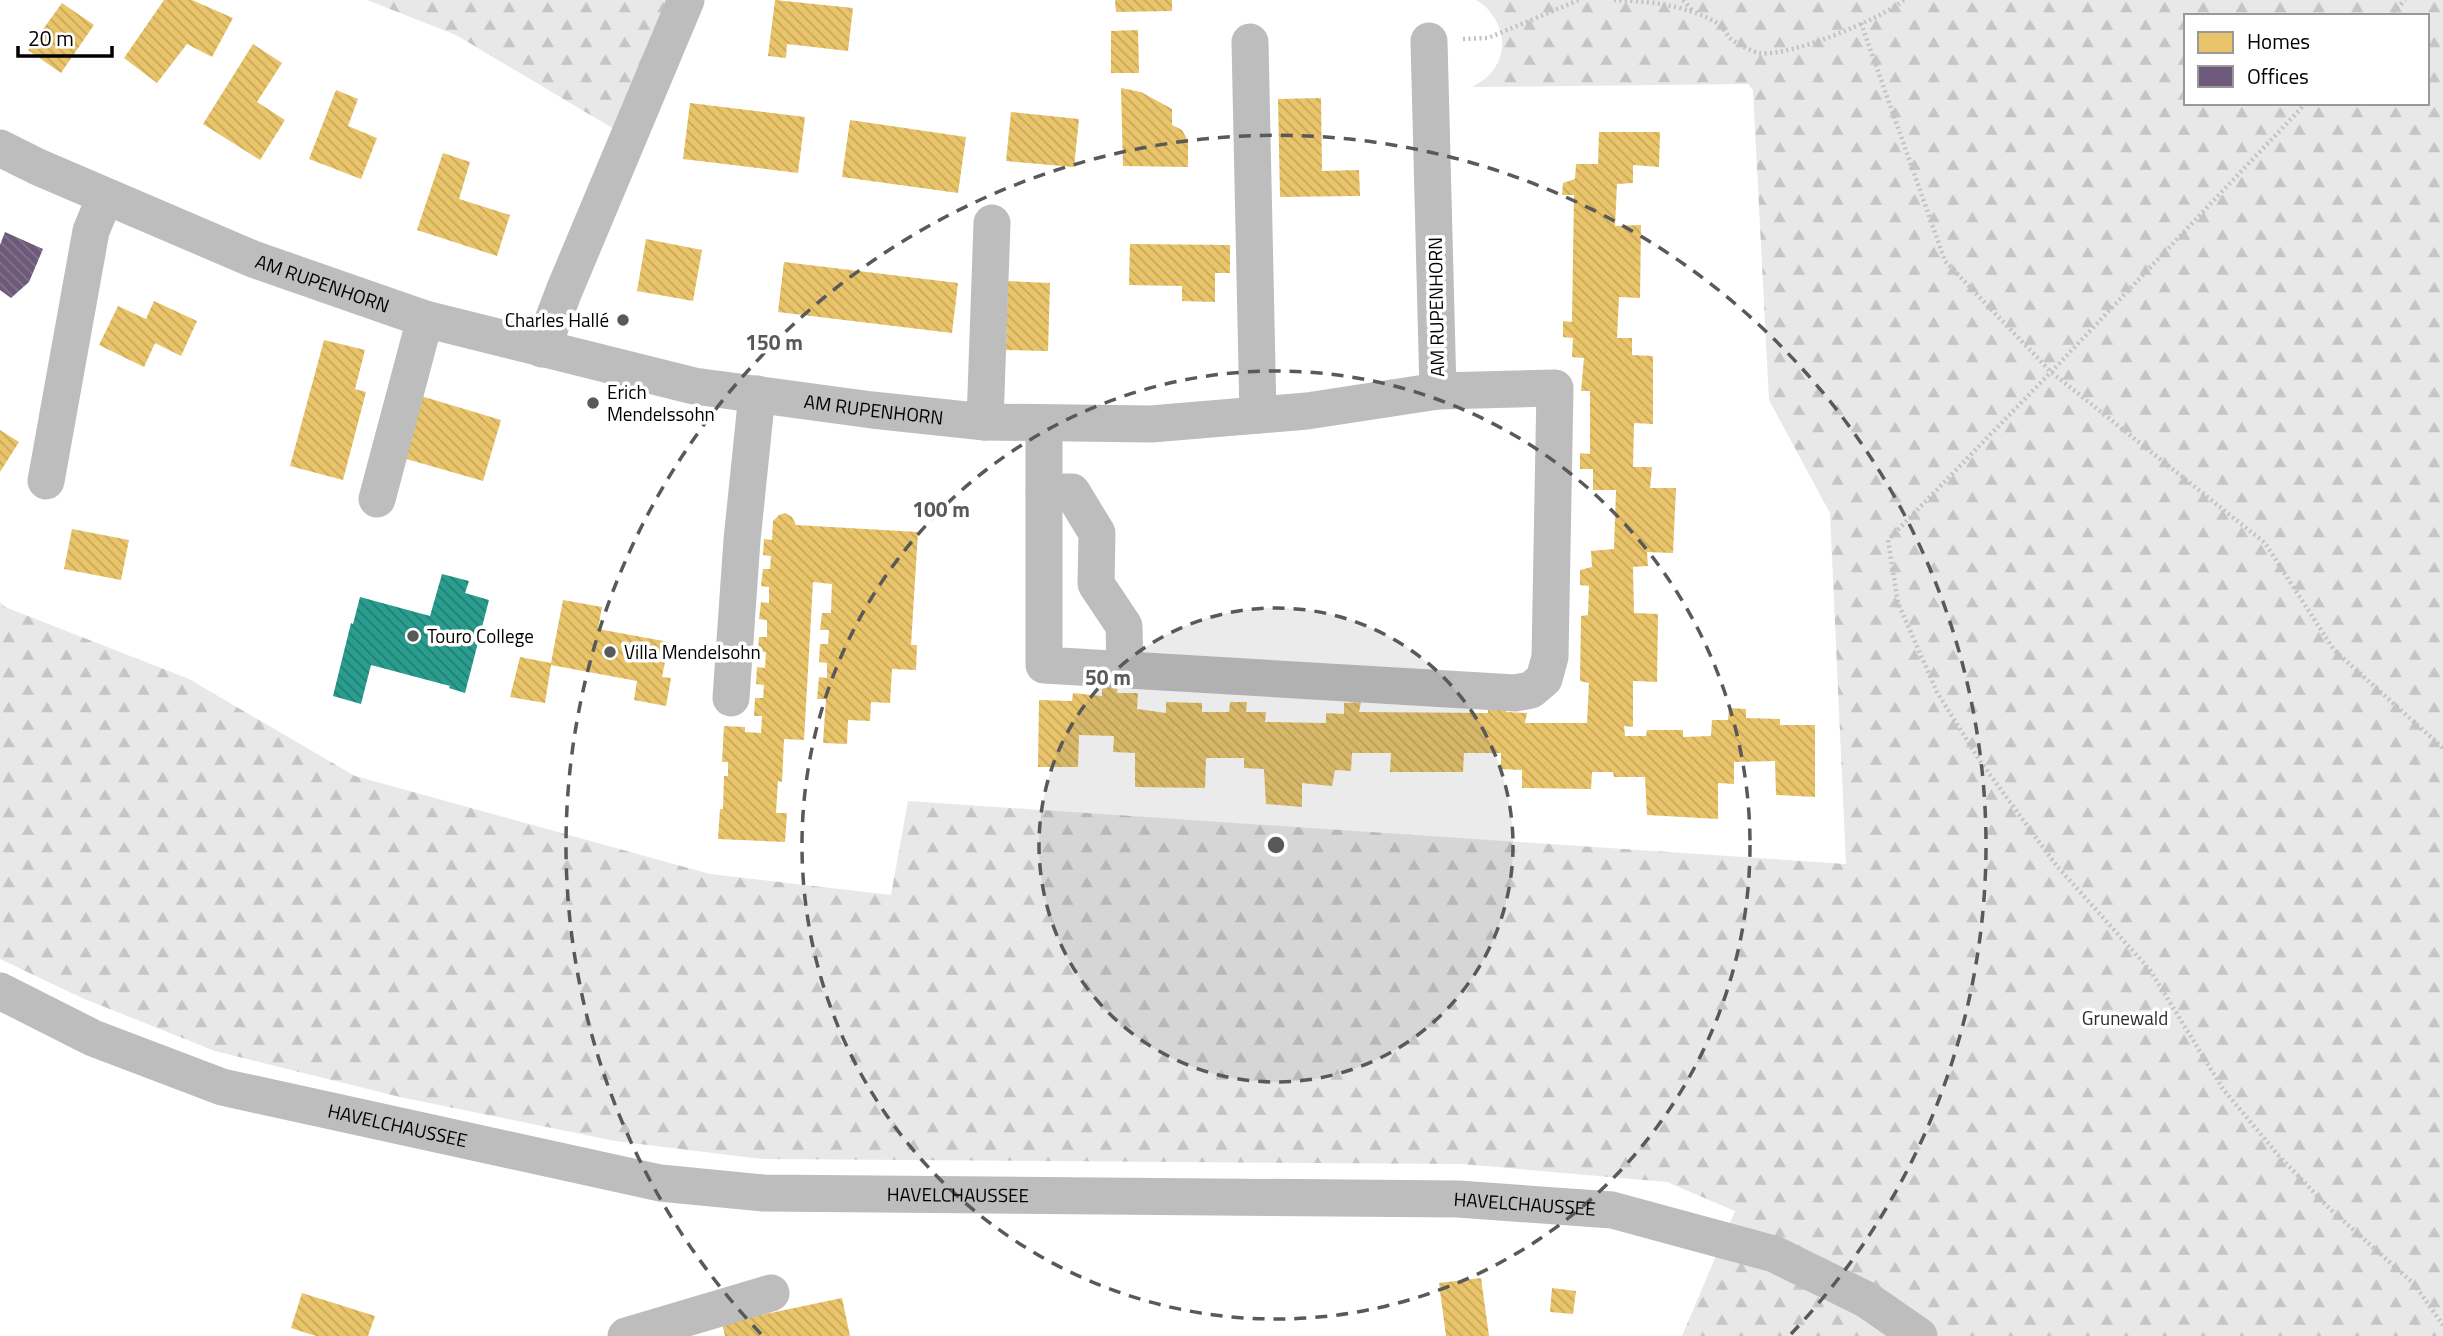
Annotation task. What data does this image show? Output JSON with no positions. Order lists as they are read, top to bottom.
{
  "streets": {
    "street": ["AM RUPENHORN", "HAVELCHAUSSEE"]
  },
  "parks": ["Grunewald"],
  "places": [
    "Charles Hallé",
    "Erich Mendelssohn",
    "Touro College",
    "Villa Mendelsohn"
  ],
  "legend": ["Homes", "Offices"],
  "scale_bar": "20 m",
  "rings": ["150 m", "100 m", "50 m"]
}
